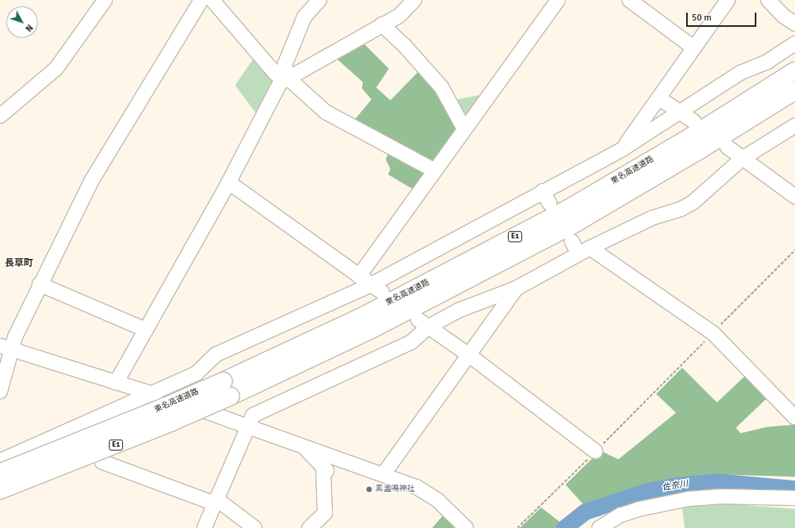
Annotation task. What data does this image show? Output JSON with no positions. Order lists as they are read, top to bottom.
{
  "streets": {
    "highway": ["東名高速道路", "E1"]
  },
  "districts": ["長草町"],
  "water": ["佐奈川"],
  "places": ["素盞鳴神社"],
  "scale_bar": "50 m",
  "north": "bottom right"
}
